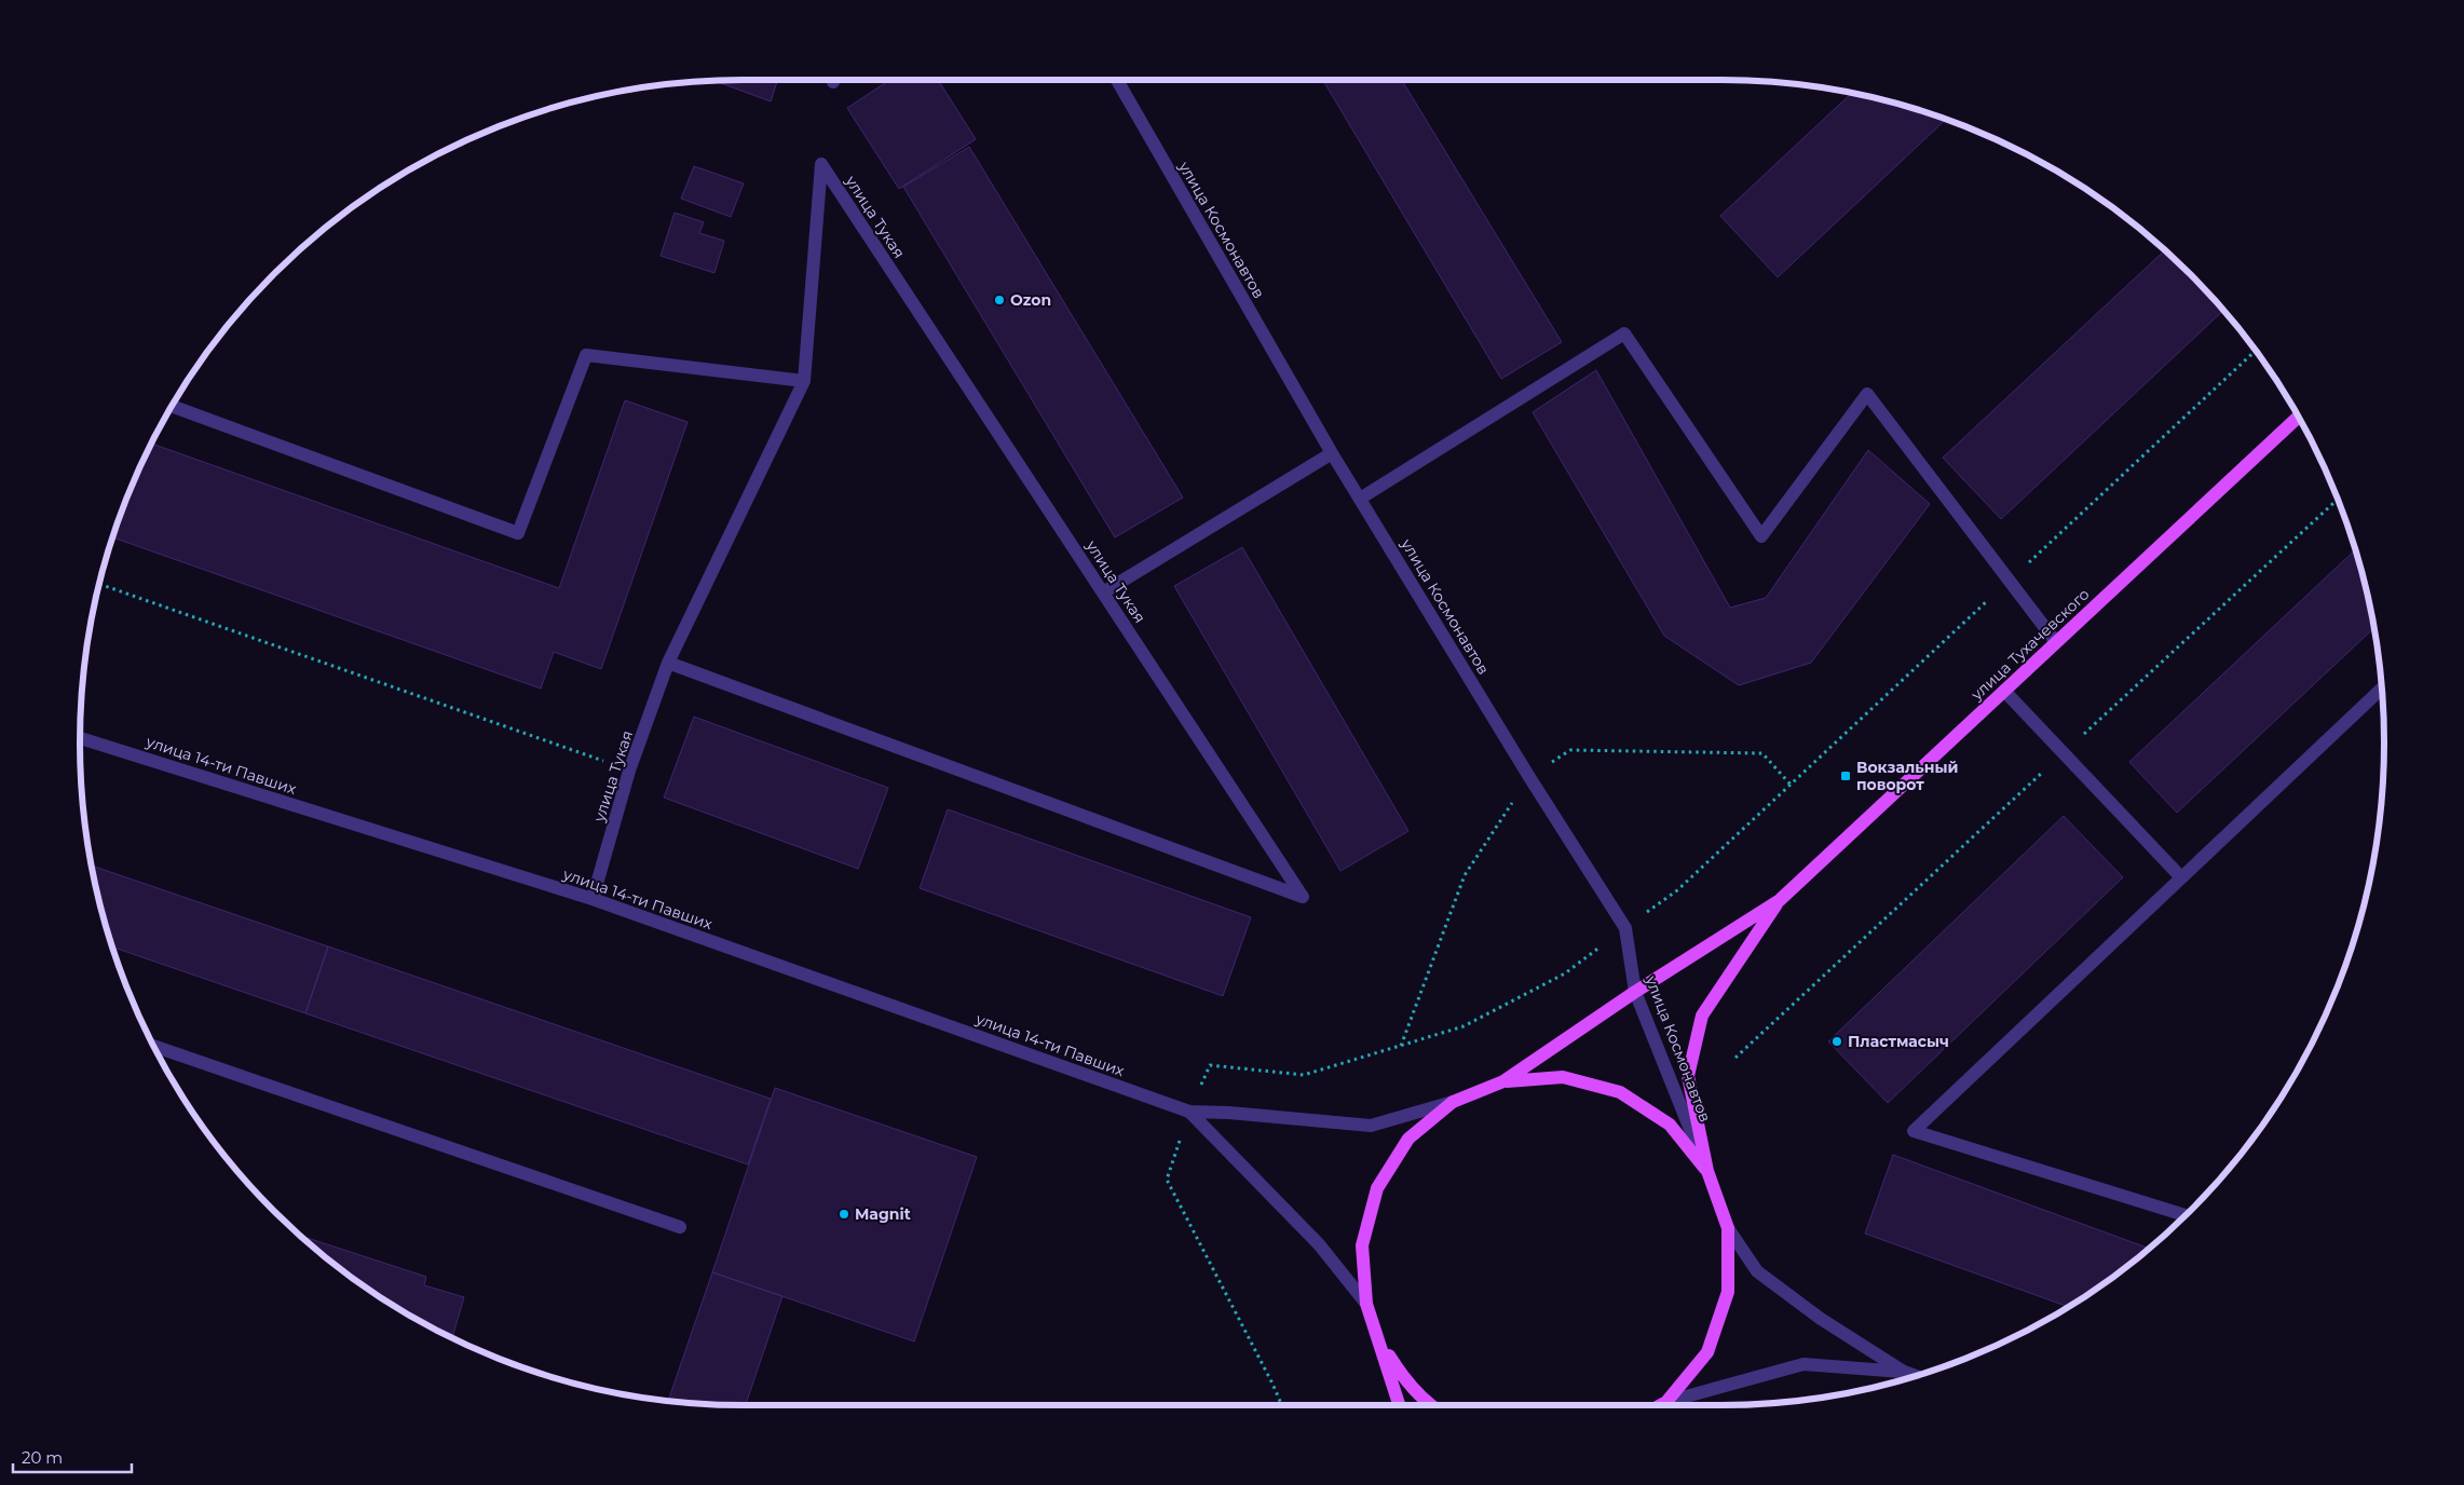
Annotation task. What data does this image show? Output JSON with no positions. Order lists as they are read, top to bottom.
{
  "streets": {
    "main road": ["улица Тухачевского"],
    "street": ["улица Тукая", "улица Космонавтов", "улица 14-ти Павших"]
  },
  "crossings": [
    ["улица Тукая", "улица 14-ти Павших"]
  ],
  "places": {
    "other": ["Ozon", "Пластмасыч", "Magnit"],
    "transit": ["Вокзальный поворот"]
  },
  "scale_bar": "20 m"
}
